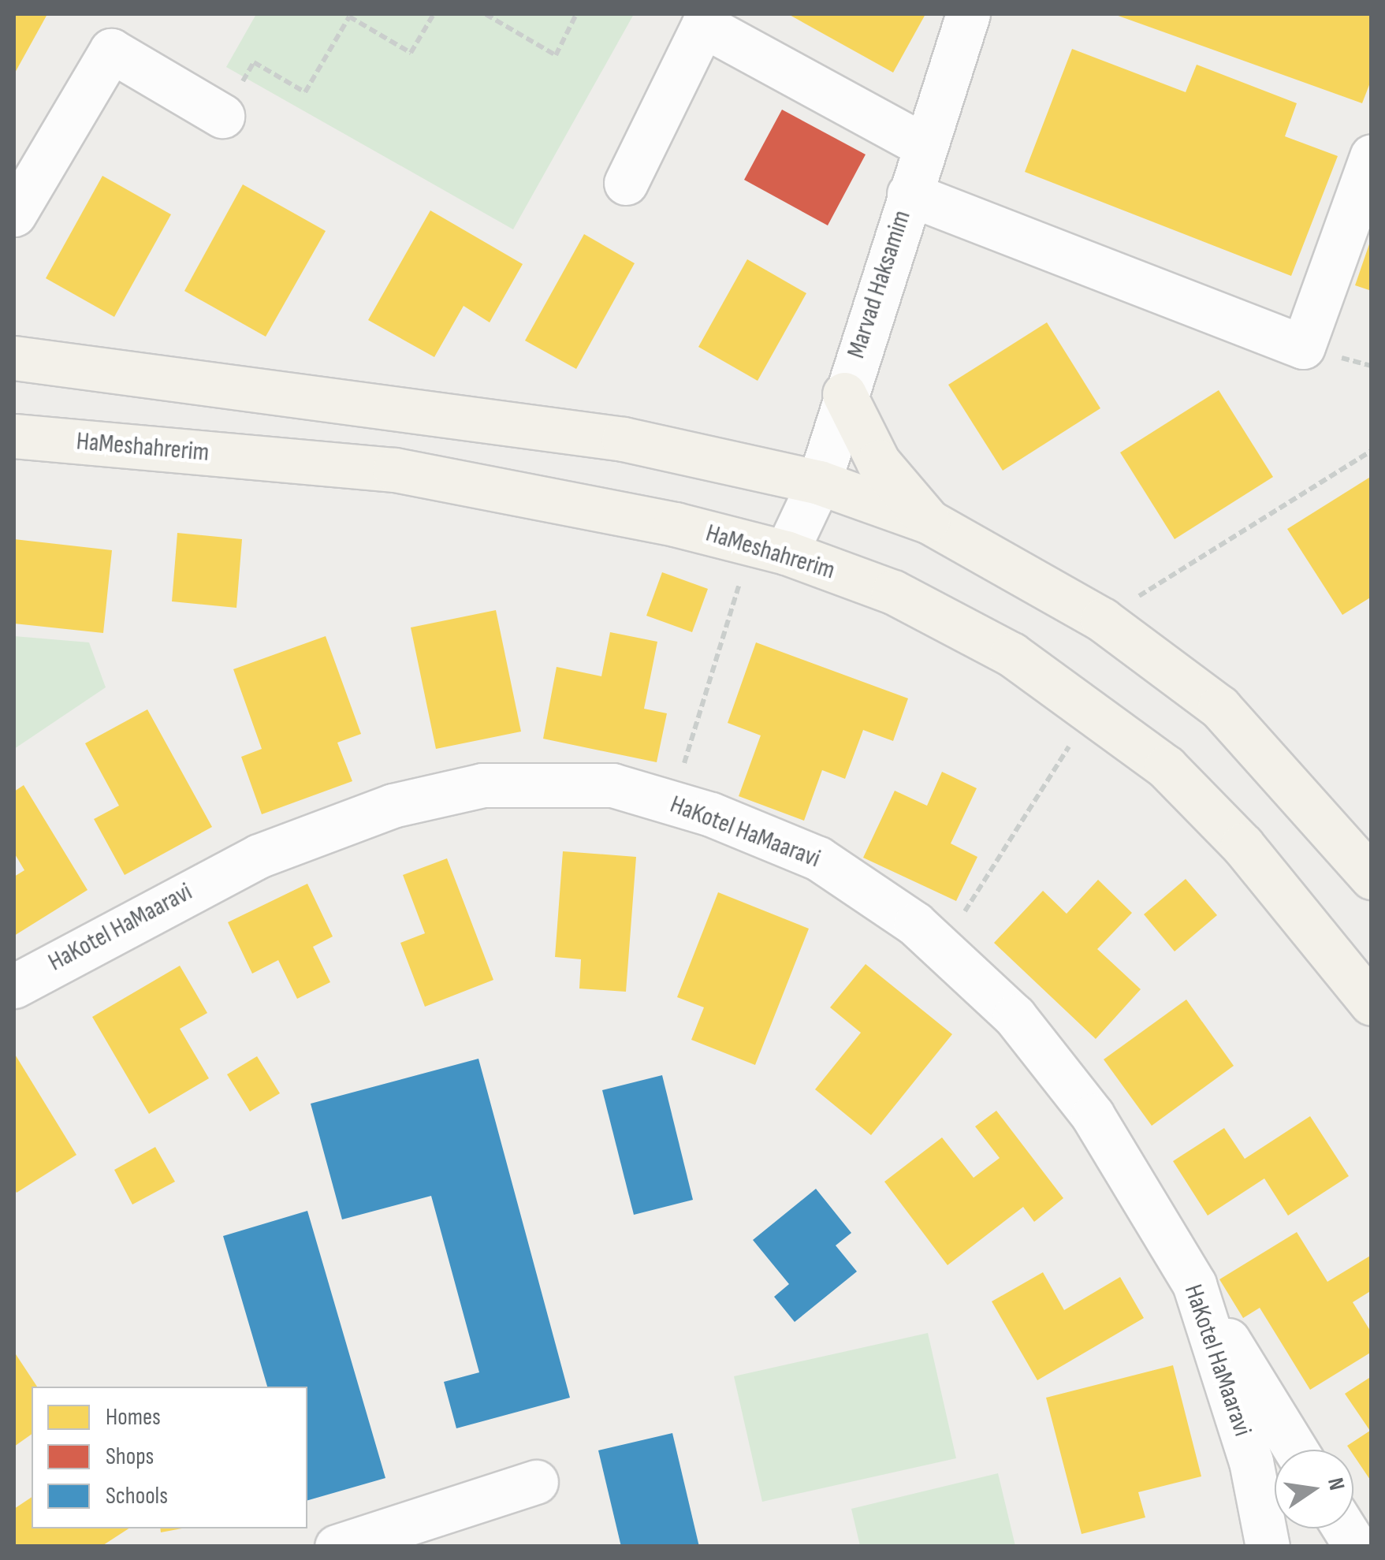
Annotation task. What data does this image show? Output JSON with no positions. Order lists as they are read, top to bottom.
{
  "streets": {
    "main road": ["HaMeshahrerim"],
    "street": ["Marvad Haksamim", "HaKotel HaMaaravi"]
  },
  "crossings": [
    ["Marvad Haksamim", "HaMeshahrerim"]
  ],
  "legend": ["Homes", "Shops", "Schools"],
  "north": "right"
}
